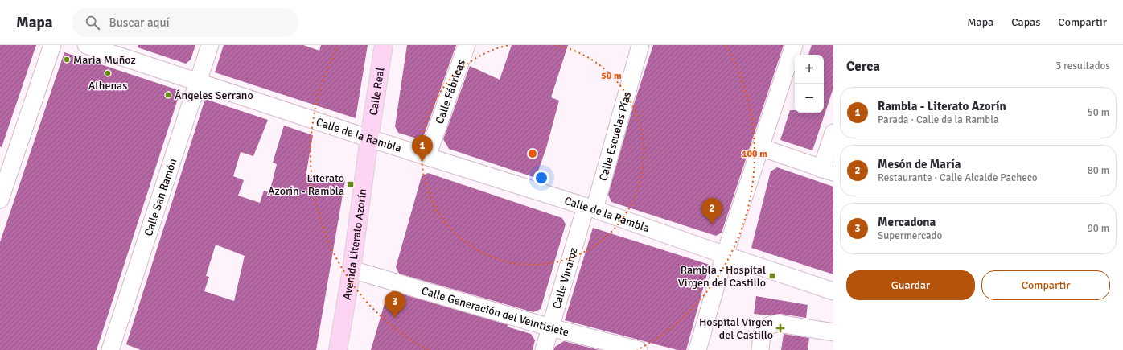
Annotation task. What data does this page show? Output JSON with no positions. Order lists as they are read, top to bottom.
{
  "streets": {
    "main road": ["Calle Real", "Avenida Literato Azorín"],
    "street": [
      "Calle Fábricas",
      "Calle de la Rambla",
      "Calle Escuelas Pías",
      "Calle San Ramón",
      "Calle Vinaroz",
      "Calle Generación del Veintisiete"
    ]
  },
  "crossings": [
    ["Calle Real", "Calle de la Rambla"],
    ["Calle Real", "Avenida Literato Azorín"],
    ["Calle Fábricas", "Calle de la Rambla"],
    ["Calle de la Rambla", "Calle Escuelas Pías"],
    ["Calle de la Rambla", "Calle San Ramón"],
    ["Calle de la Rambla", "Avenida Literato Azorín"],
    ["Calle de la Rambla", "Calle Vinaroz"],
    ["Calle Escuelas Pías", "Calle Vinaroz"],
    ["Avenida Literato Azorín", "Calle Generación del Veintisiete"],
    ["Calle Vinaroz", "Calle Generación del Veintisiete"]
  ],
  "places": {
    "other": ["Maria Muñoz", "Athenas", "Ángeles Serrano"],
    "transit": ["Literato Azorín - Rambla", "Rambla - Hospital Virgen del Castillo"],
    "health": ["Hospital Virgen del Castillo"]
  },
  "page": {
    "header": "Mapa",
    "search": "Buscar aquí",
    "nav": ["Mapa", "Capas", "Compartir"],
    "heading": ["Cerca", "3 resultados"],
    "map_buttons": ["+", "−"],
    "list": [
      {
        "mark": "1",
        "name": "Rambla - Literato Azorín",
        "note": "Parada · Calle de la Rambla",
        "value": "50 m"
      },
      {
        "mark": "2",
        "name": "Mesón de María",
        "note": "Restaurante · Calle Alcalde Pacheco",
        "value": "80 m"
      },
      {
        "mark": "3",
        "name": "Mercadona",
        "note": "Supermercado",
        "value": "90 m"
      }
    ],
    "pins": ["1", "2", "3"],
    "buttons": ["Guardar", "Compartir"]
  },
  "rings": ["50 m", "100 m"]
}
